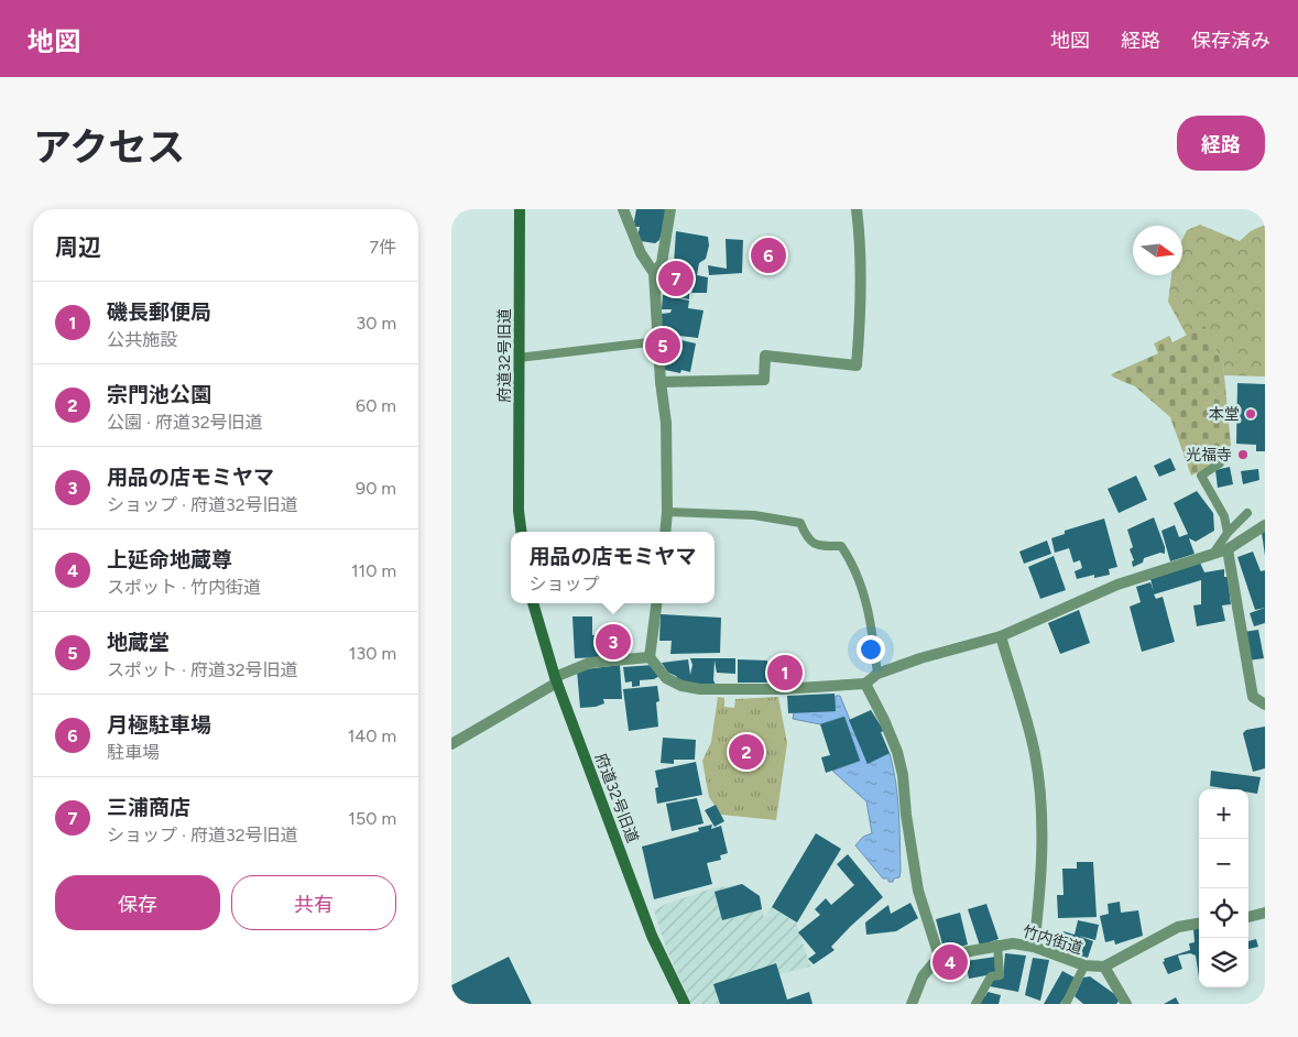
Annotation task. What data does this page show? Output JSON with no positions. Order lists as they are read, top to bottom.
{
  "streets": {
    "street": ["府道32号旧道", "竹内街道"]
  },
  "places": ["本堂", "光福寺"],
  "north": "right",
  "page": {
    "header": "地図",
    "nav": ["地図", "経路", "保存済み"],
    "title": "アクセス",
    "buttons": [
      "経路",
      ["保存", "共有"]
    ],
    "heading": ["周辺", "7件"],
    "pins": [
      "6",
      "7",
      "5",
      "3",
      "1",
      "2",
      "4"
    ],
    "list": [
      {
        "mark": "1",
        "name": "磯長郵便局",
        "note": "公共施設",
        "value": "30 m"
      },
      {
        "mark": "2",
        "name": "宗門池公園",
        "note": "公園 · 府道32号旧道",
        "value": "60 m"
      },
      {
        "mark": "3",
        "name": "用品の店モミヤマ",
        "note": "ショップ · 府道32号旧道",
        "value": "90 m"
      },
      {
        "mark": "4",
        "name": "上延命地蔵尊",
        "note": "スポット · 竹内街道",
        "value": "110 m"
      },
      {
        "mark": "5",
        "name": "地蔵堂",
        "note": "スポット · 府道32号旧道",
        "value": "130 m"
      },
      {
        "mark": "6",
        "name": "月極駐車場",
        "note": "駐車場",
        "value": "140 m"
      },
      {
        "mark": "7",
        "name": "三浦商店",
        "note": "ショップ · 府道32号旧道",
        "value": "150 m"
      }
    ],
    "popup": ["用品の店モミヤマ", "ショップ"],
    "map_buttons": ["+", "−"]
  }
}
